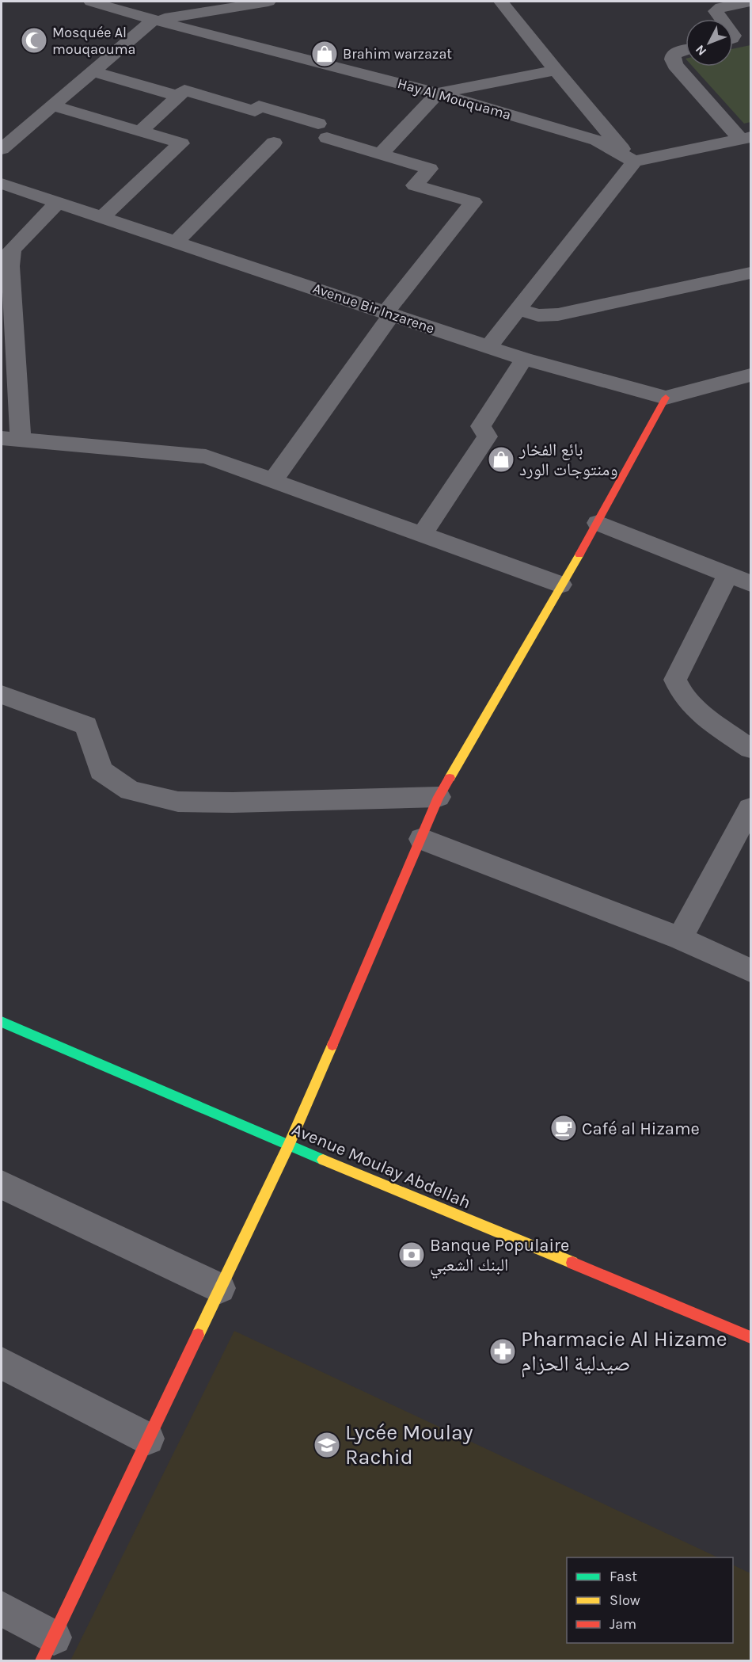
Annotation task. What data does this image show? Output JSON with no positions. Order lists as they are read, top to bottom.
{
  "streets": {
    "street": ["Hay Al Mouquama", "Avenue Bir Inzarene", "Avenue Moulay Abdellah"]
  },
  "places": {
    "mosque": ["Mosquée Al mouqaouma"],
    "shop": ["Brahim warzazat", "بائع الفخار ومنتوجات الورد"],
    "cafe": ["Café al Hizame"],
    "bank": ["Banque Populaire البنك الشعبي"],
    "pharmacy": ["Pharmacie Al Hizame صيدلية الحزام"],
    "school or university": ["Lycée Moulay Rachid"]
  },
  "legend": ["Fast", "Slow", "Jam"],
  "north": "bottom left"
}
